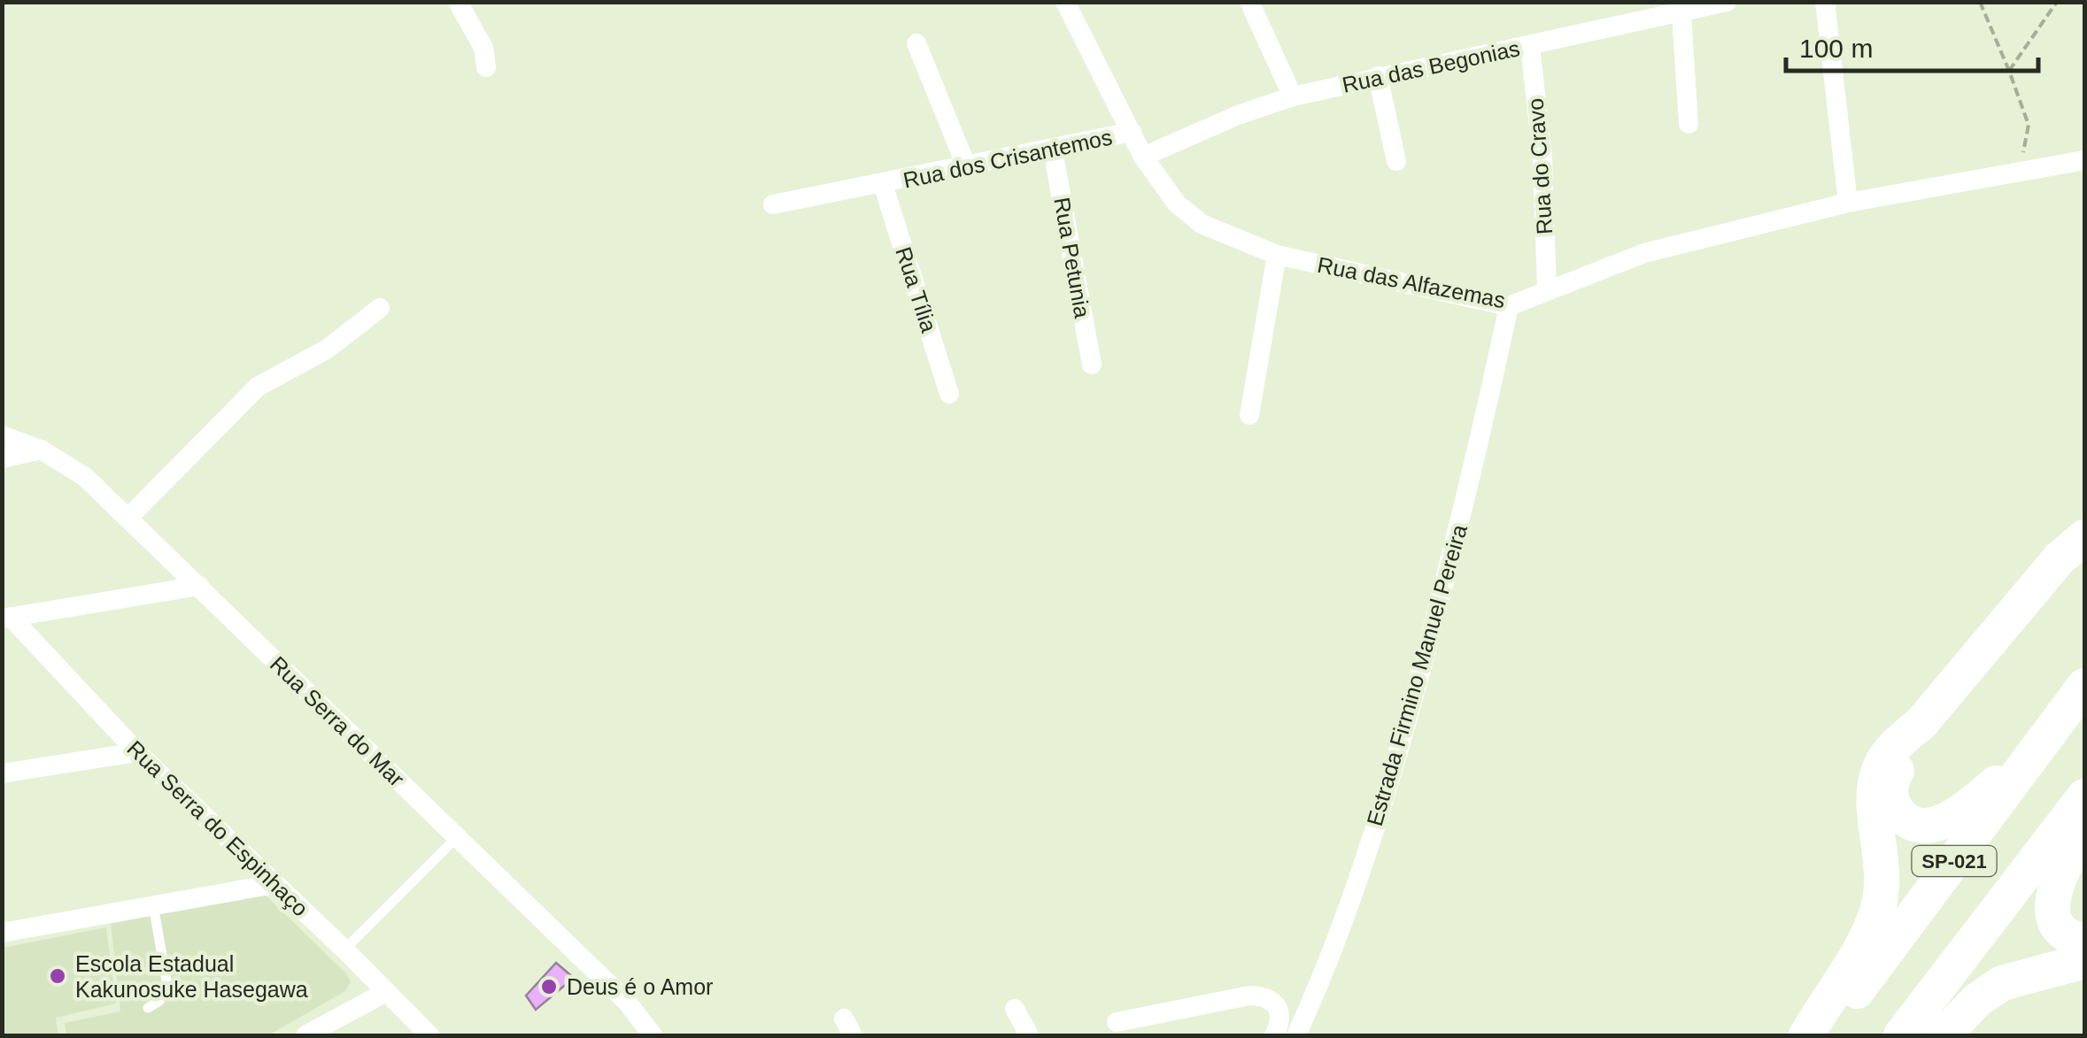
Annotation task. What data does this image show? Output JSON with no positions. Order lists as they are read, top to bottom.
{
  "streets": {
    "highway": ["SP-021"],
    "street": [
      "Rua das Begonias",
      "Rua dos Crisantemos",
      "Rua do Cravo",
      "Rua Petunia",
      "Rua das Alfazemas",
      "Rua Tília",
      "Estrada Firmino Manuel Pereira",
      "Rua Serra do Mar",
      "Rua Serra do Espinhaço"
    ]
  },
  "crossings": [
    ["Rua das Begonias", "Rua do Cravo"],
    ["Rua das Begonias", "Rua das Alfazemas"],
    ["Rua dos Crisantemos", "Rua Petunia"],
    ["Rua dos Crisantemos", "Rua das Alfazemas"],
    ["Rua dos Crisantemos", "Rua Tília"],
    ["Rua do Cravo", "Rua das Alfazemas"],
    ["Rua das Alfazemas", "Estrada Firmino Manuel Pereira"]
  ],
  "places": ["Escola Estadual Kakunosuke Hasegawa", "Deus é o Amor"],
  "scale_bar": "100 m"
}
